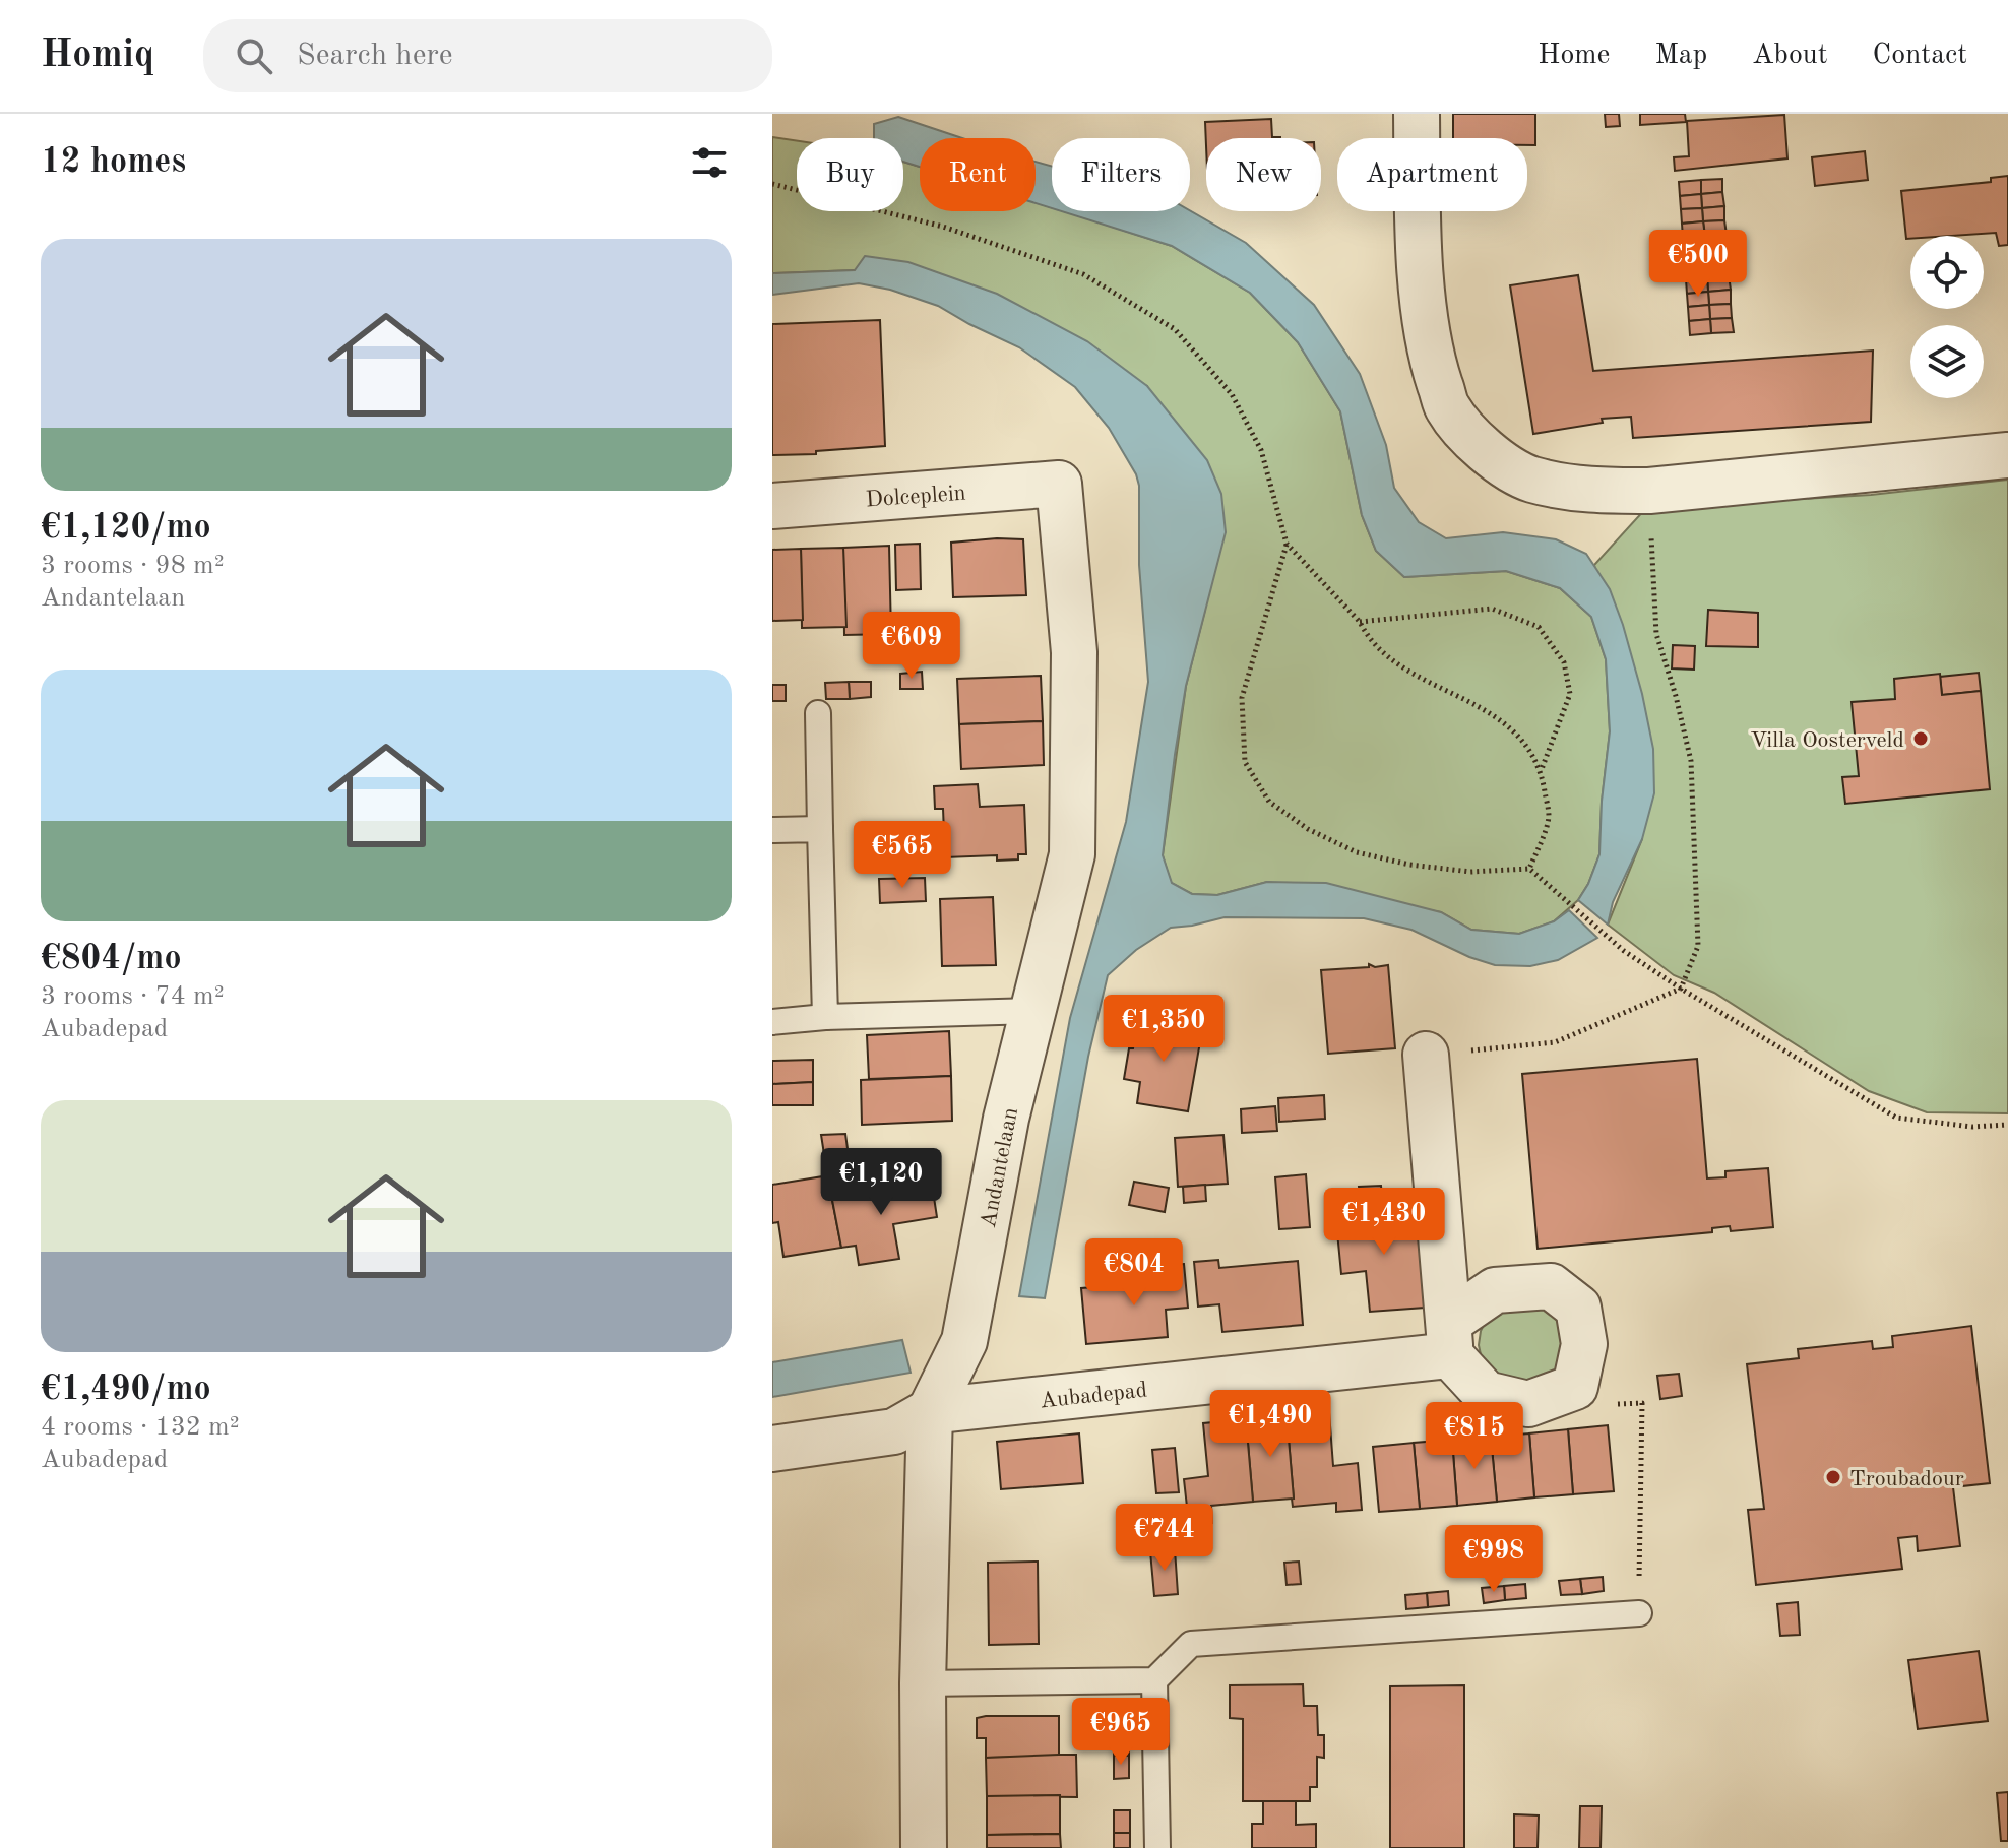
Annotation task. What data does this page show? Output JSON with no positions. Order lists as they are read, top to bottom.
{
  "streets": {
    "street": ["Dolceplein", "Andantelaan", "Aubadepad"]
  },
  "crossings": [
    ["Dolceplein", "Andantelaan"],
    ["Andantelaan", "Aubadepad"]
  ],
  "places": ["Villa Oosterveld", "Troubadour"],
  "page": {
    "header": "Homiq",
    "search": "Search here",
    "nav": [
      "Home",
      "Map",
      "About",
      "Contact"
    ],
    "heading": "12 homes",
    "chip": [
      "Buy",
      "Rent",
      "Filters",
      "New",
      "Apartment"
    ],
    "list": [
      {
        "name": "€1,120/mo",
        "note": "3 rooms · 98 m² · Andantelaan"
      },
      {
        "name": "€804/mo",
        "note": "3 rooms · 74 m² · Aubadepad"
      },
      {
        "name": "€1,490/mo",
        "note": "4 rooms · 132 m² · Aubadepad"
      }
    ],
    "price": [
      "€500",
      "€609",
      "€565",
      "€1,350",
      "€1,120",
      "€1,430",
      "€804",
      "€1,490",
      "€815",
      "€744",
      "€998",
      "€965"
    ]
  }
}
